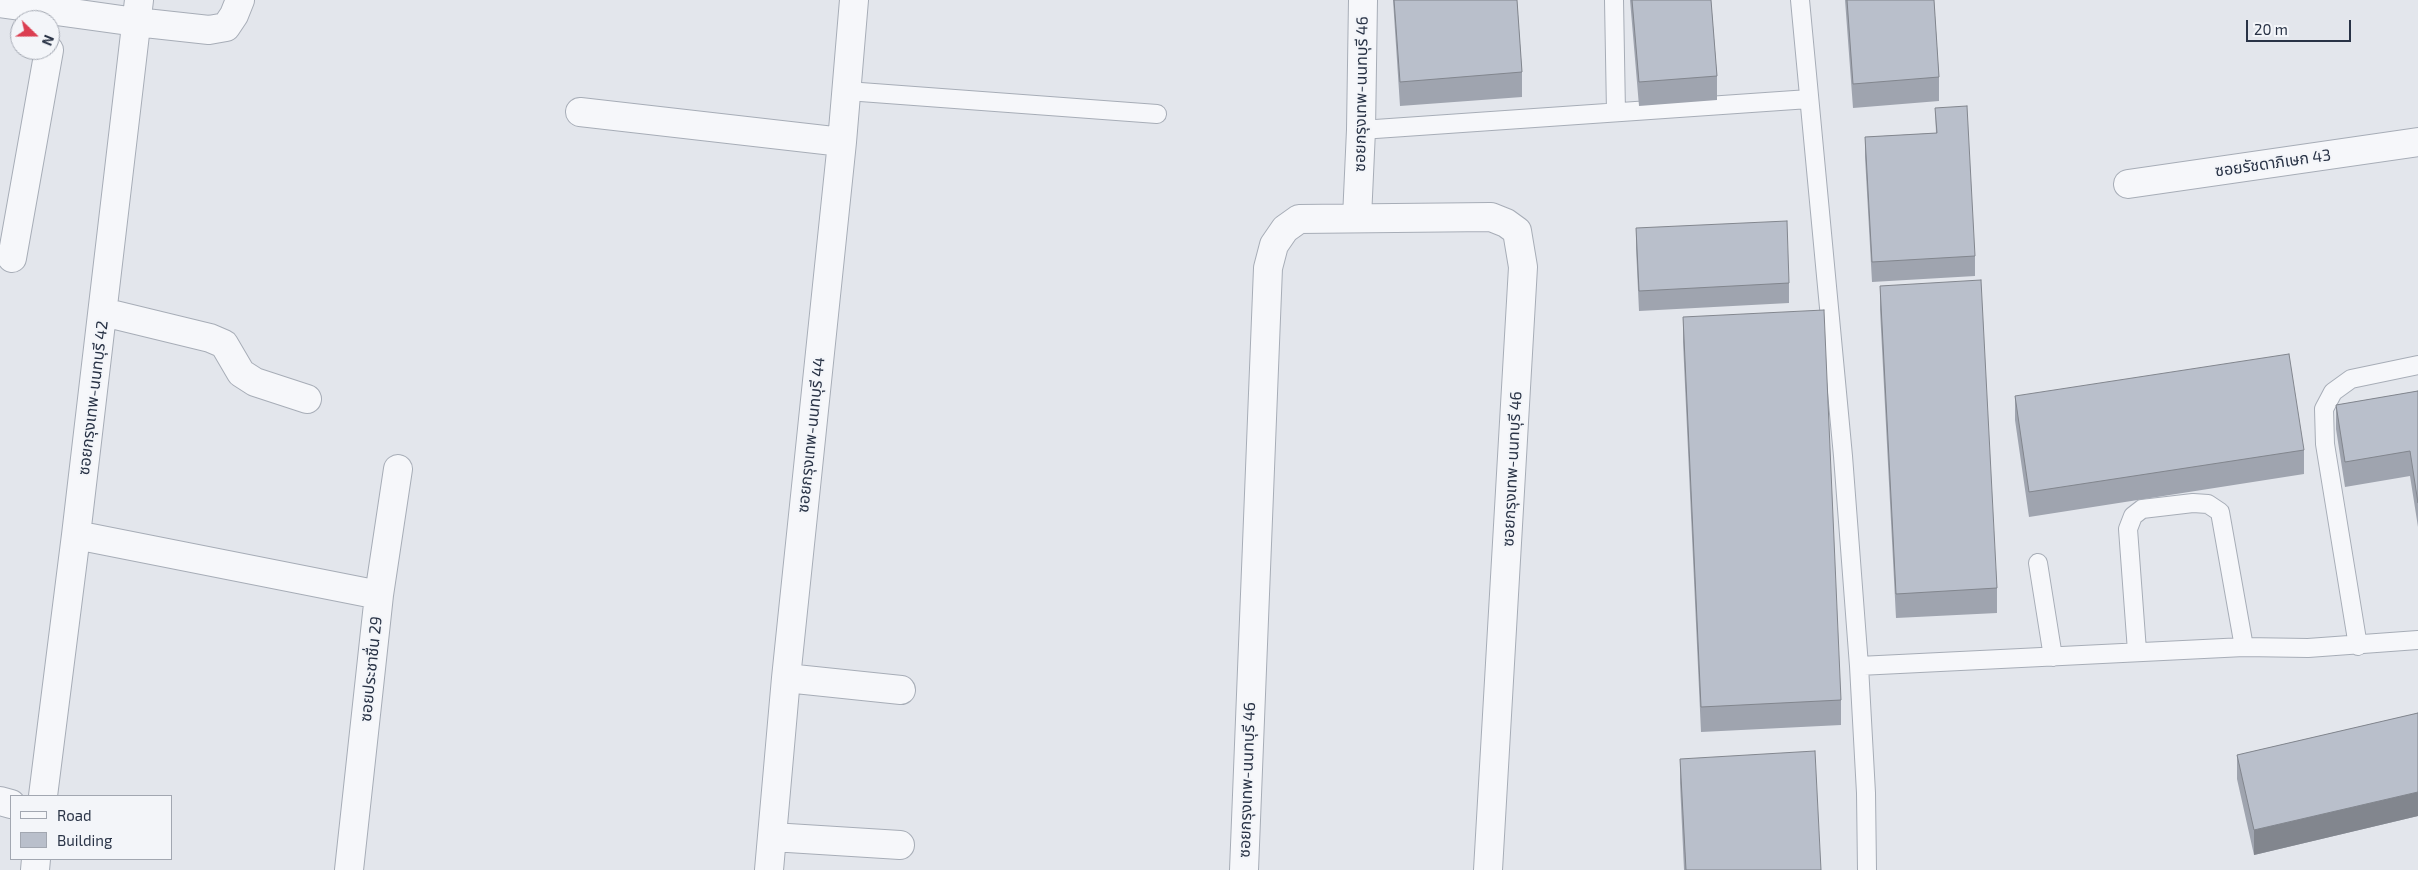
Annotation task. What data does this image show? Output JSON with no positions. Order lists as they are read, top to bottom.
{
  "streets": {
    "street": [
      "ซอยกรุงเทพ-นนทบุรี 46",
      "ซอยรัชดาภิเษก 43",
      "ซอยกรุงเทพ-นนทบุรี 42",
      "ซอยกรุงเทพ-นนทบุรี 44",
      "ซอยประชาชื่น 29"
    ]
  },
  "legend": ["Road", "Building"],
  "scale_bar": "20 m",
  "north": "right"
}
